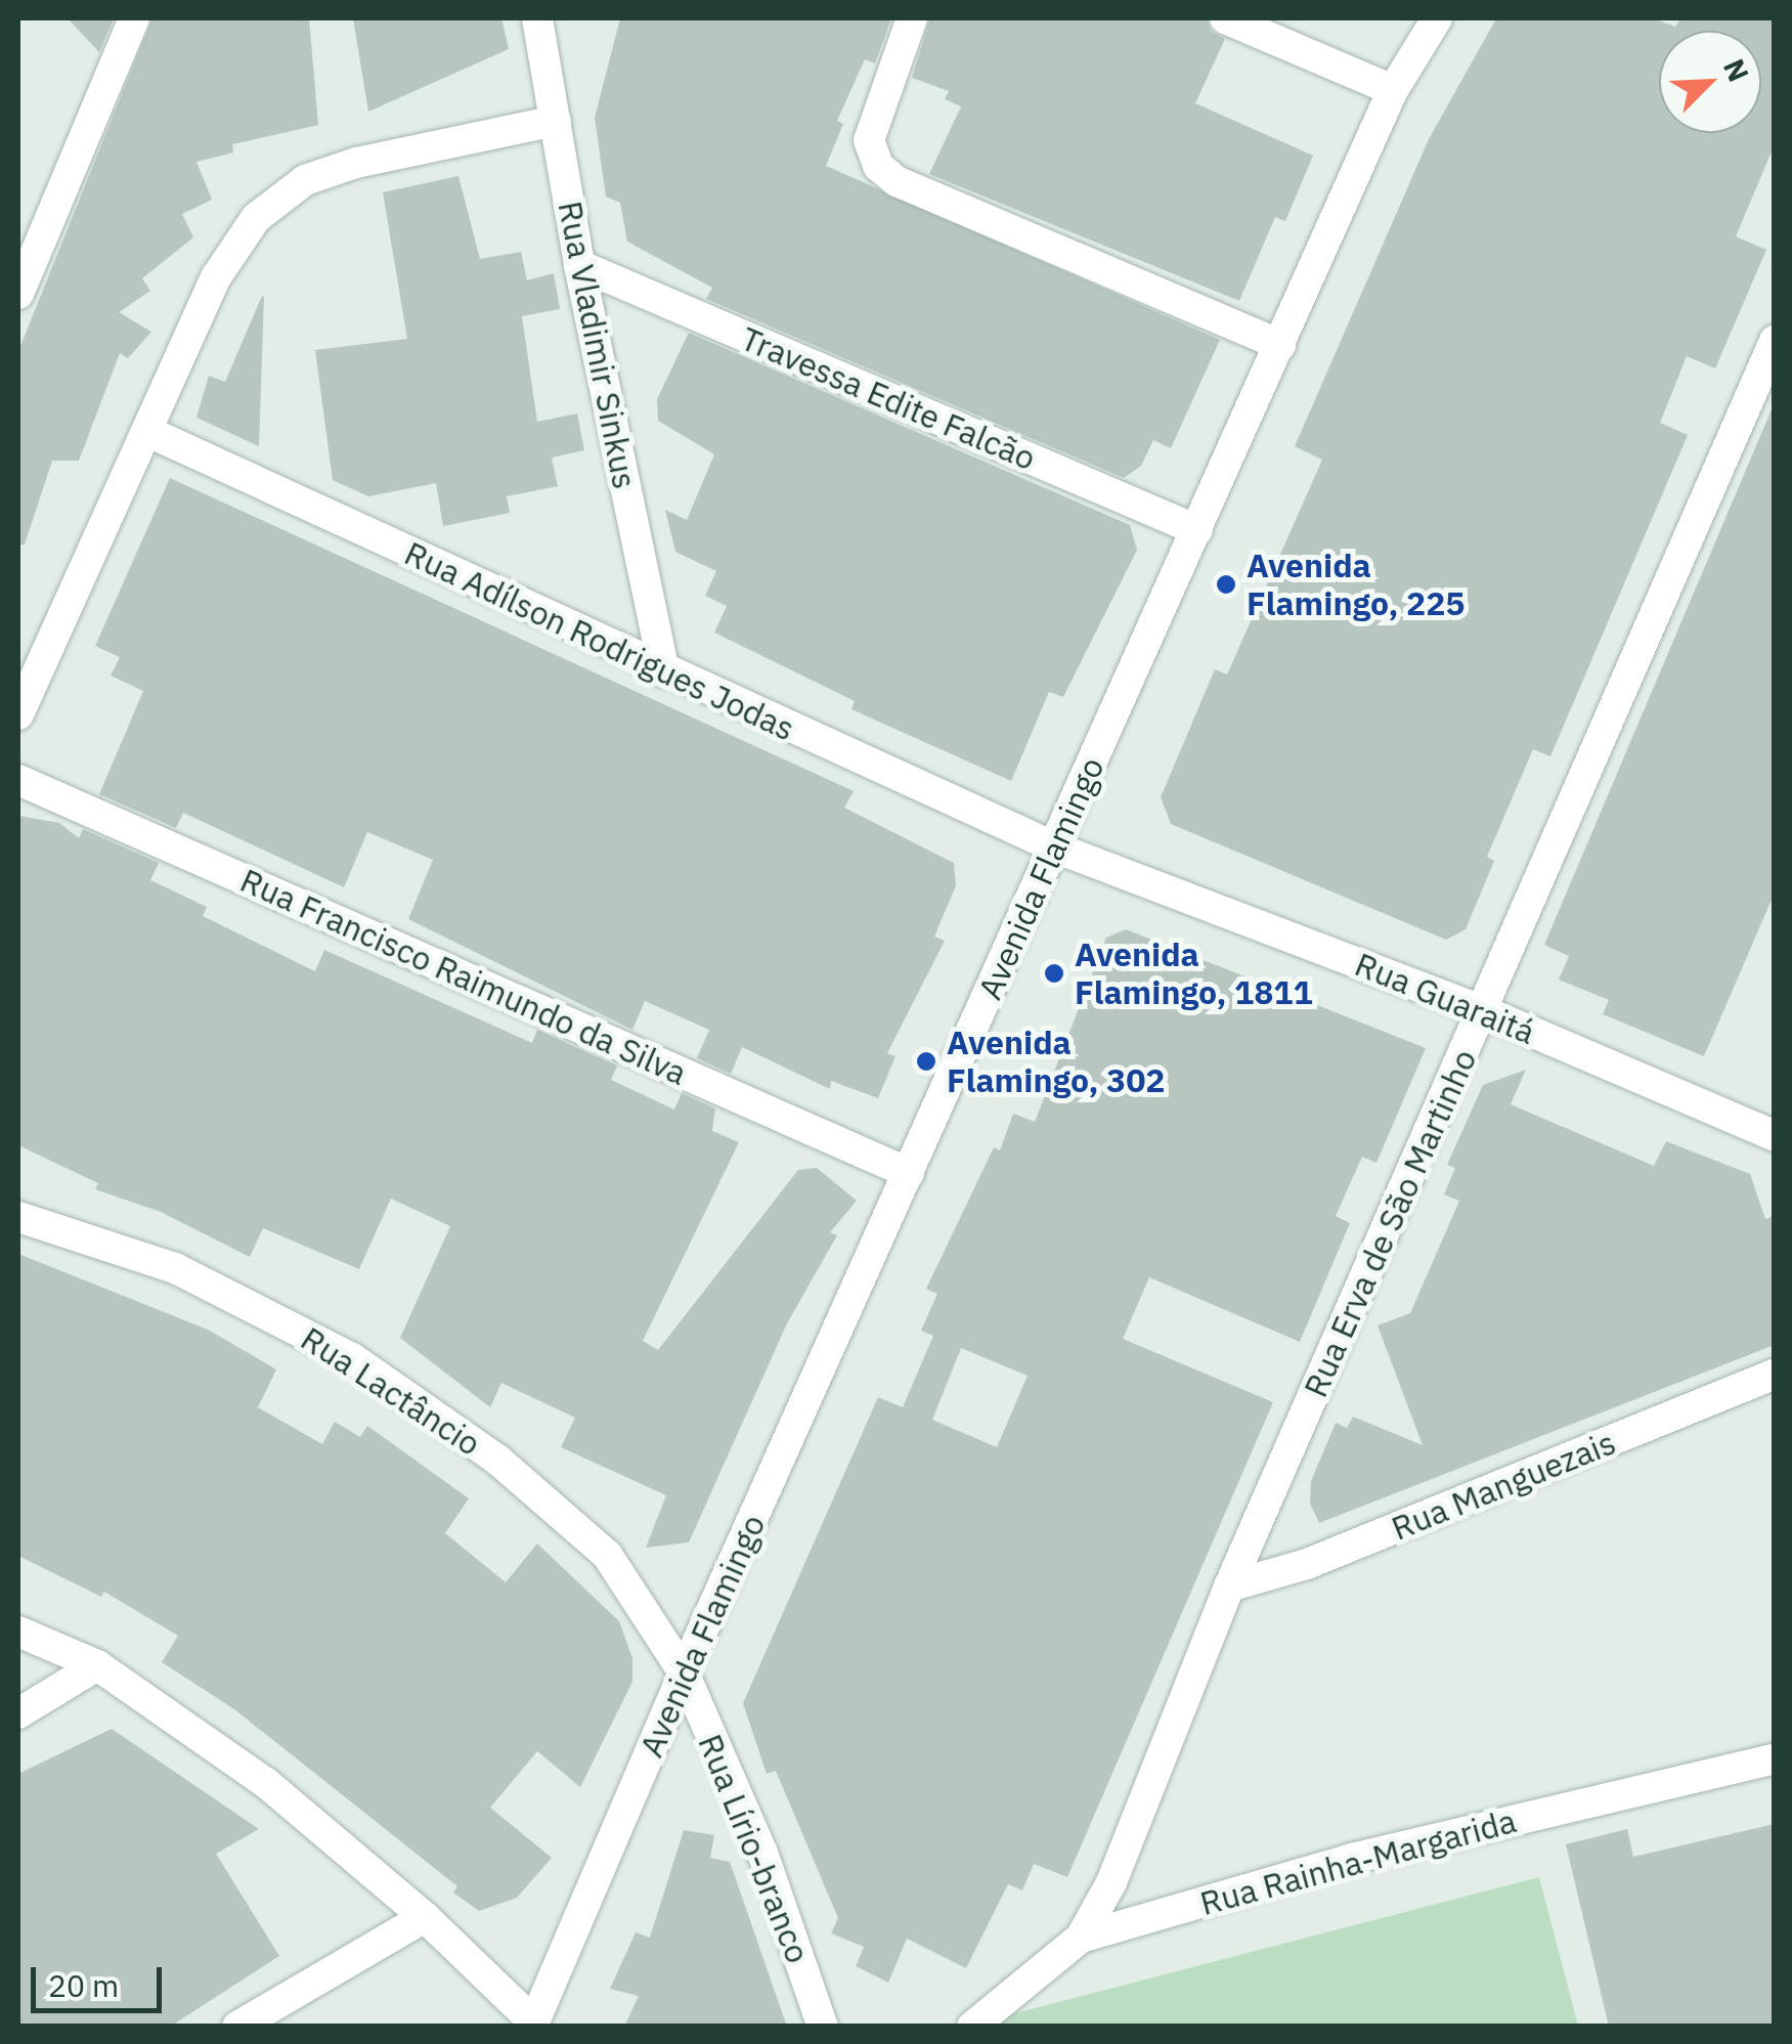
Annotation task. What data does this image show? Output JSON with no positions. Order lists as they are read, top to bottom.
{
  "streets": {
    "street": [
      "Rua Vladimir Sinkus",
      "Travessa Edite Falcão",
      "Rua Adílson Rodrigues Jodas",
      "Avenida Flamingo",
      "Rua Francisco Raimundo da Silva",
      "Rua Guaraitá",
      "Rua Erva de São Martinho",
      "Rua Lactâncio",
      "Rua Manguezais",
      "Rua Lírio-branco",
      "Rua Rainha-Margarida"
    ]
  },
  "crossings": [
    ["Rua Vladimir Sinkus", "Travessa Edite Falcão"],
    ["Rua Vladimir Sinkus", "Rua Adílson Rodrigues Jodas"],
    ["Travessa Edite Falcão", "Avenida Flamingo"],
    ["Rua Adílson Rodrigues Jodas", "Avenida Flamingo"],
    ["Rua Adílson Rodrigues Jodas", "Rua Guaraitá"],
    ["Avenida Flamingo", "Rua Francisco Raimundo da Silva"],
    ["Avenida Flamingo", "Rua Guaraitá"],
    ["Avenida Flamingo", "Rua Lactâncio"],
    ["Avenida Flamingo", "Rua Lírio-branco"],
    ["Rua Guaraitá", "Rua Erva de São Martinho"],
    ["Rua Erva de São Martinho", "Rua Manguezais"],
    ["Rua Erva de São Martinho", "Rua Rainha-Margarida"],
    ["Rua Lactâncio", "Rua Lírio-branco"]
  ],
  "places": ["Avenida Flamingo, 225", "Avenida Flamingo, 1811", "Avenida Flamingo, 302"],
  "scale_bar": "20 m",
  "north": "top right"
}
